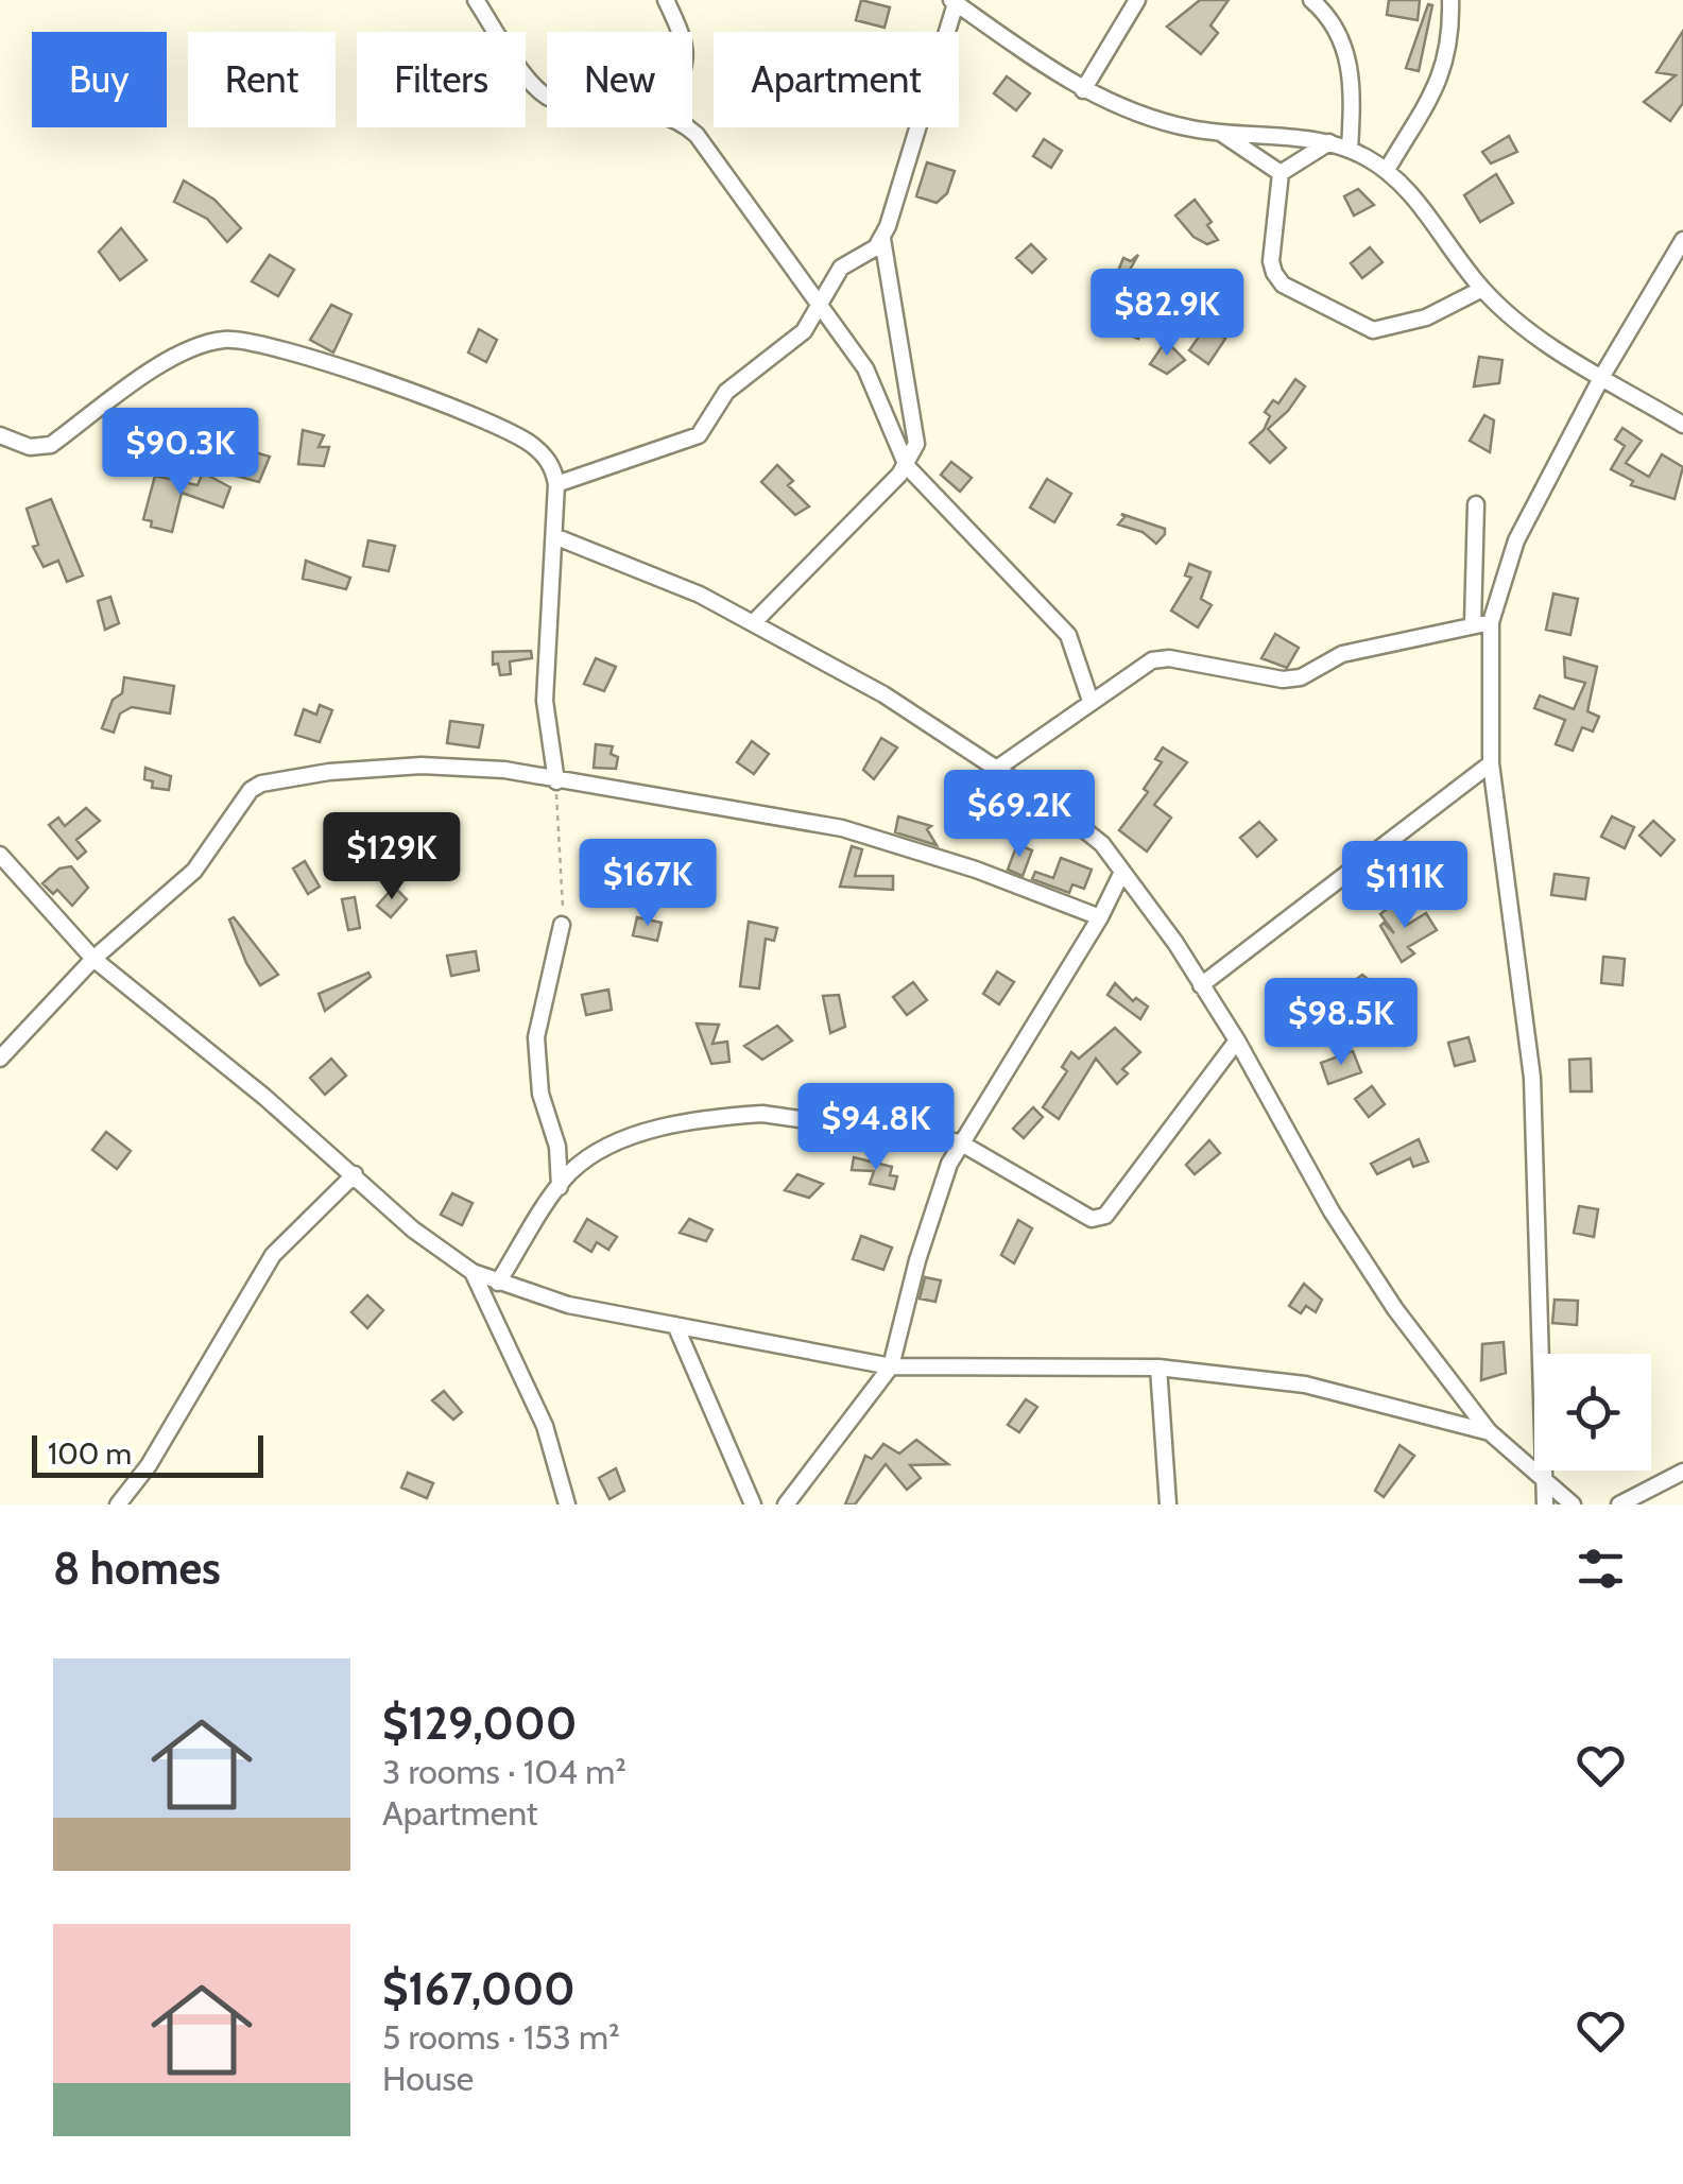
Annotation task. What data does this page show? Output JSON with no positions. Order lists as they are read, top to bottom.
{
  "scale_bar": "100 m",
  "page": {
    "chip": [
      "Buy",
      "Rent",
      "Filters",
      "New",
      "Apartment"
    ],
    "price": [
      "$82.9K",
      "$90.3K",
      "$69.2K",
      "$129K",
      "$167K",
      "$111K",
      "$98.5K",
      "$94.8K"
    ],
    "scale": "100 m",
    "heading": "8 homes",
    "list": [
      {
        "name": "$129,000",
        "note": "3 rooms · 104 m² · Apartment"
      },
      {
        "name": "$167,000",
        "note": "5 rooms · 153 m² · House"
      }
    ]
  }
}
